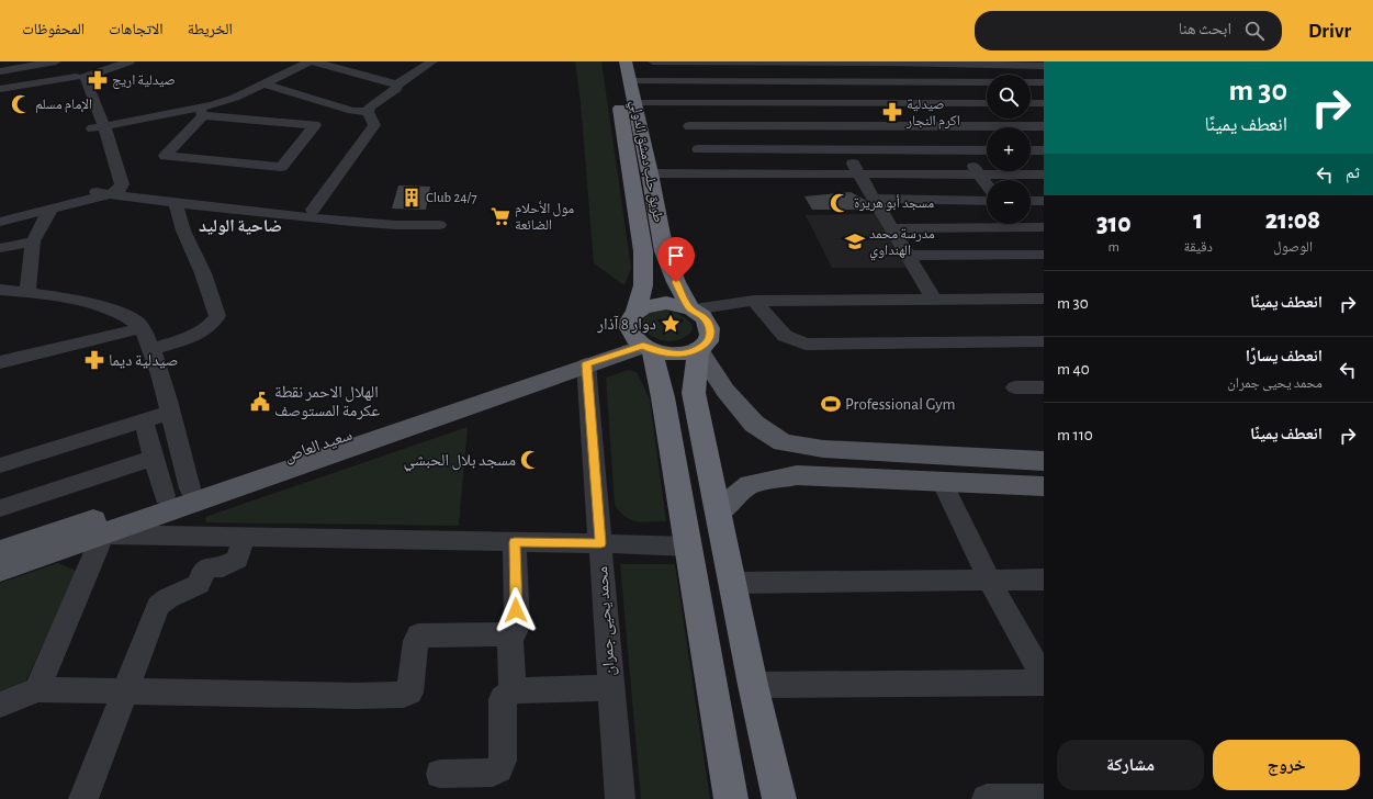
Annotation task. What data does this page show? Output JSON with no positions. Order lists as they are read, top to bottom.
{
  "streets": {
    "highway": ["طريق حلب دمشق الدولي"],
    "main road": ["سعيد العاص"],
    "street": ["محمد يحيى جمران"]
  },
  "crossings": [
    ["طريق حلب دمشق الدولي", "سعيد العاص"]
  ],
  "districts": ["ضاحية الوليد"],
  "places": {
    "pharmacy": ["صيدلية اريج", "صيدلية اكرم النجار", "صيدلية ديما"],
    "mosque": ["الإمام مسلم", "مسجد أبو هريرة", "مسجد بلال الحبشي"],
    "building": ["Club 24/7"],
    "supermarket": ["مول الأحلام الضائعة"],
    "school or university": ["مدرسة محمد الهنداوي"],
    "place": ["دوار 8 آذار"],
    "public building": ["الهلال الاحمر نقطة عكرمة المستوصف"],
    "sports": ["Professional Gym"]
  },
  "page": {
    "header": "Drivr",
    "search": "ابحث هنا",
    "nav": ["الخريطة", "الاتجاهات", "المحفوظات"],
    "turn": ["30 m", "انعطف يمينًا"],
    "map_buttons": ["+", "−"],
    "then": "ثم",
    "eta": [
      "21:08",
      "الوصول",
      "1",
      "دقيقة",
      "310",
      "m"
    ],
    "list": [
      {
        "name": "انعطف يمينًا",
        "value": "30 m"
      },
      {
        "name": "انعطف يسارًا",
        "note": "محمد يحيى جمران",
        "value": "40 m"
      },
      {
        "name": "انعطف يمينًا",
        "value": "110 m"
      }
    ],
    "buttons": ["خروج", "مشاركة"]
  }
}
